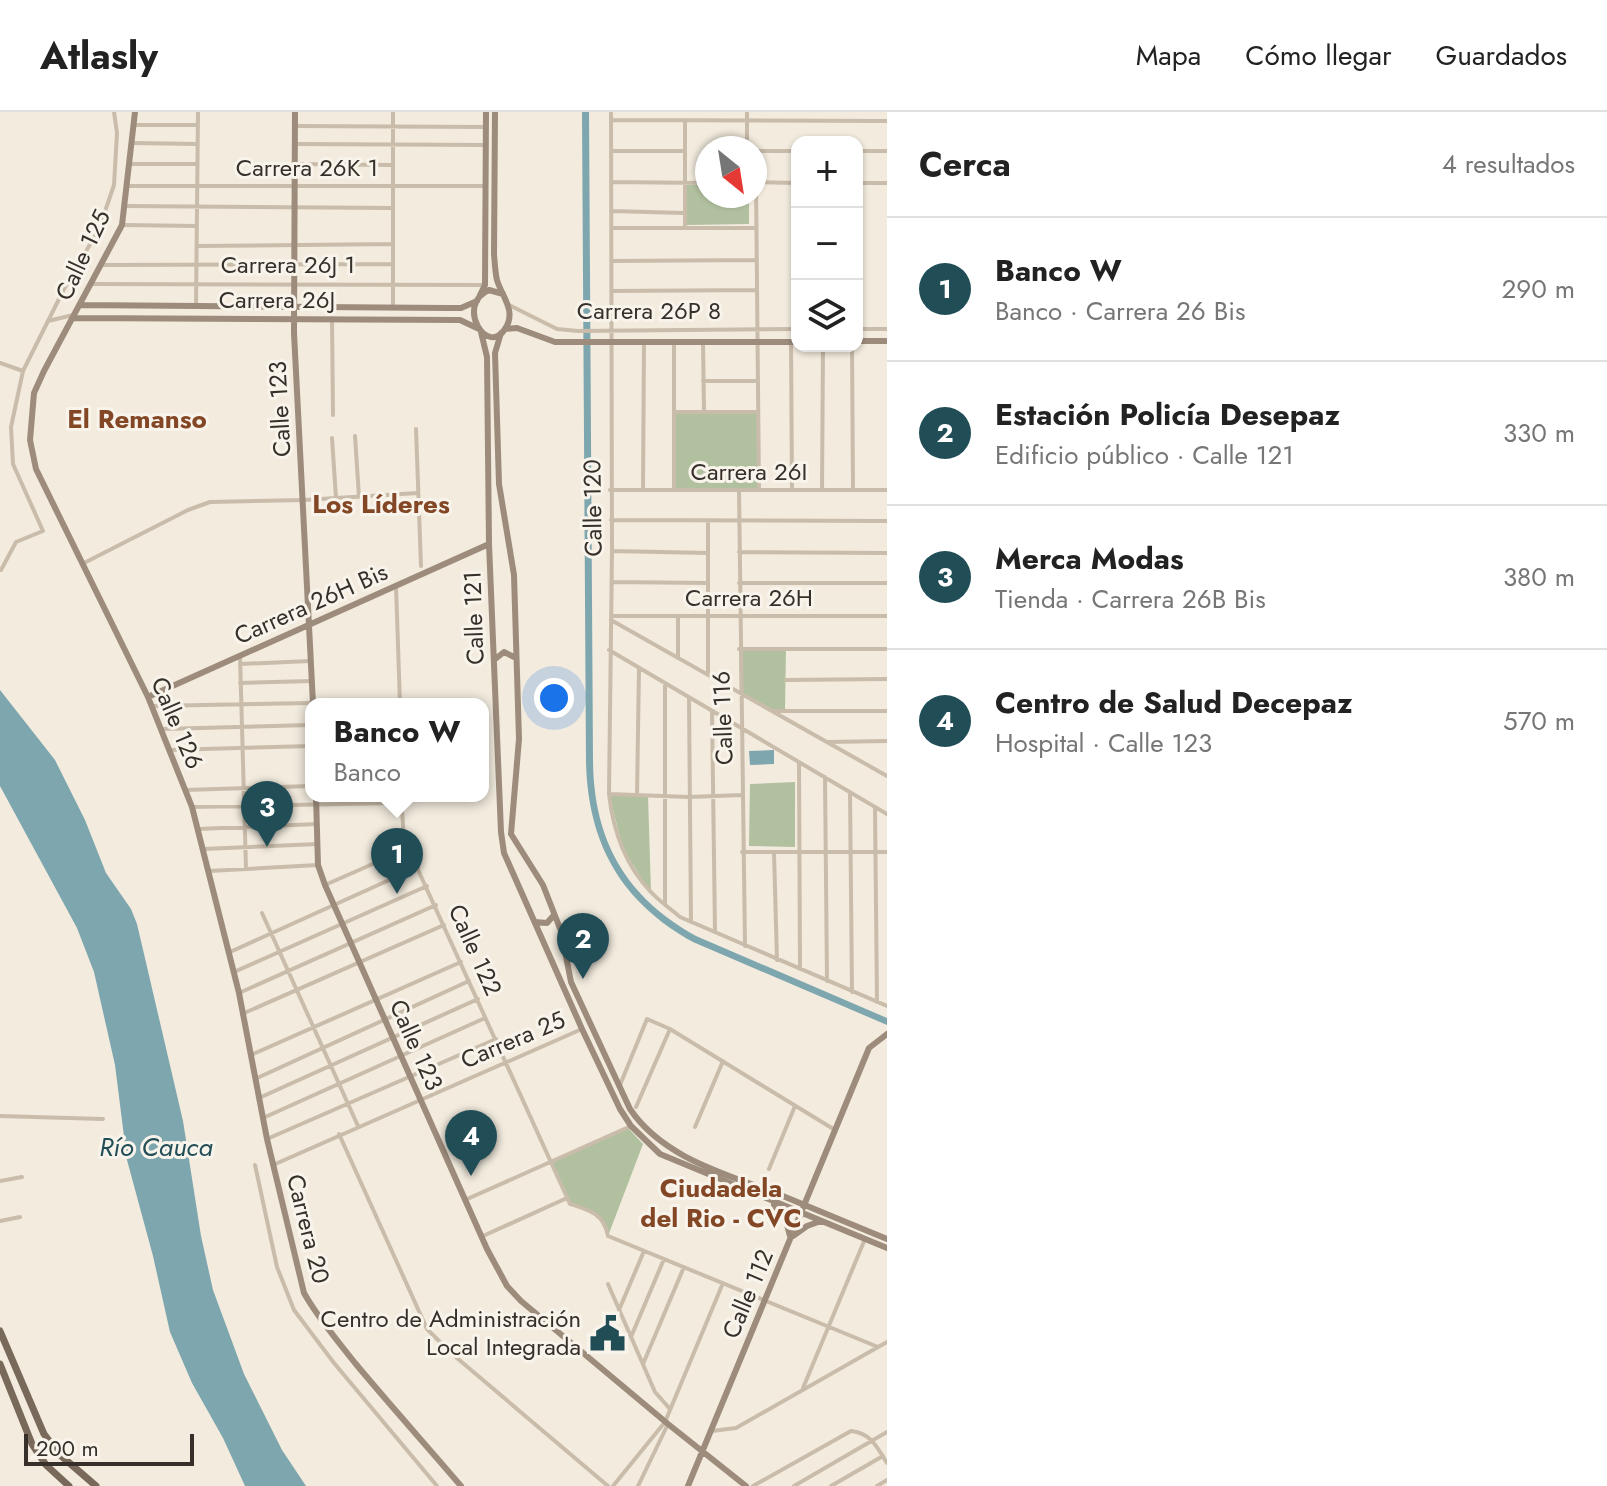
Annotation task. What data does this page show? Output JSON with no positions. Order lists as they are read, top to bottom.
{
  "streets": {
    "street": [
      "Carrera 26K 1",
      "Calle 125",
      "Carrera 26J 1",
      "Carrera 26J",
      "Carrera 26P 8",
      "Calle 123",
      "Carrera 26I",
      "Calle 120",
      "Carrera 26H",
      "Carrera 26H Bis",
      "Calle 121",
      "Calle 116",
      "Calle 126",
      "Calle 122",
      "Carrera 25",
      "Carrera 20",
      "Calle 112"
    ]
  },
  "crossings": [
    ["Carrera 26K 1", "Calle 125"],
    ["Carrera 26K 1", "Calle 123"],
    ["Calle 125", "Carrera 26J 1"],
    ["Calle 125", "Carrera 26J"],
    ["Calle 125", "Calle 126"],
    ["Carrera 26J 1", "Calle 123"],
    ["Carrera 26J", "Carrera 26P 8"],
    ["Carrera 26J", "Calle 123"],
    ["Carrera 26J", "Calle 121"],
    ["Carrera 26J", "Calle 126"],
    ["Carrera 26P 8", "Calle 120"],
    ["Carrera 26P 8", "Calle 121"],
    ["Calle 123", "Carrera 26H Bis"],
    ["Calle 123", "Carrera 25"],
    ["Calle 123", "Calle 112"],
    ["Carrera 26I", "Calle 120"],
    ["Carrera 26I", "Calle 116"],
    ["Calle 120", "Carrera 26H"],
    ["Calle 120", "Calle 116"],
    ["Carrera 26H", "Calle 116"],
    ["Carrera 26H Bis", "Calle 121"],
    ["Carrera 26H Bis", "Calle 126"],
    ["Calle 121", "Carrera 25"],
    ["Calle 126", "Carrera 25"],
    ["Calle 126", "Carrera 20"],
    ["Calle 122", "Carrera 25"],
    ["Carrera 25", "Carrera 20"],
    ["Carrera 25", "Calle 112"]
  ],
  "districts": ["El Remanso", "Los Líderes", "Ciudadela del Rio - CVC"],
  "water": ["Río Cauca"],
  "places": {
    "public building": ["Centro de Administración Local Integrada"]
  },
  "scale_bar": "200 m",
  "north": "bottom right",
  "page": {
    "header": "Atlasly",
    "nav": ["Mapa", "Cómo llegar", "Guardados"],
    "heading": ["Cerca", "4 resultados"],
    "map_buttons": ["+", "−"],
    "list": [
      {
        "mark": "1",
        "name": "Banco W",
        "note": "Banco · Carrera 26 Bis",
        "value": "290 m"
      },
      {
        "mark": "2",
        "name": "Estación Policía Desepaz",
        "note": "Edificio público · Calle 121",
        "value": "330 m"
      },
      {
        "mark": "3",
        "name": "Merca Modas",
        "note": "Tienda · Carrera 26B Bis",
        "value": "380 m"
      },
      {
        "mark": "4",
        "name": "Centro de Salud Decepaz",
        "note": "Hospital · Calle 123",
        "value": "570 m"
      }
    ],
    "popup": ["Banco W", "Banco"],
    "pins": [
      "3",
      "1",
      "2",
      "4"
    ],
    "scale": "200 m"
  }
}
